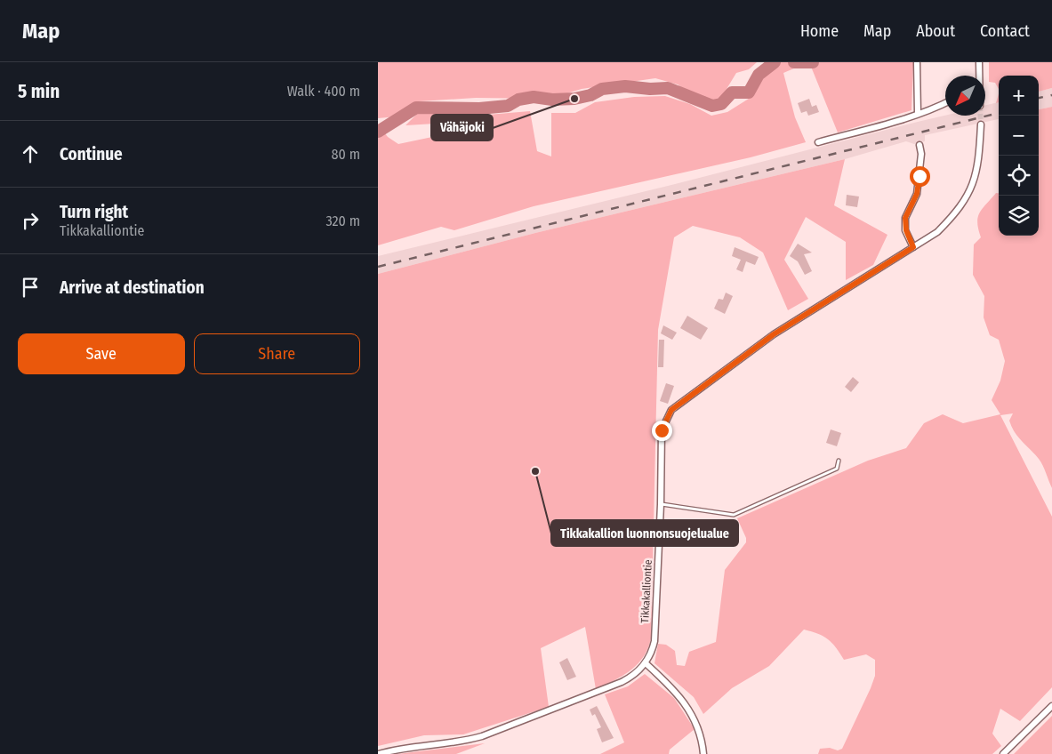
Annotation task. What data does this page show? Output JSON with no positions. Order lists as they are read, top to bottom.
{
  "streets": {
    "street": ["Tikkakalliontie"]
  },
  "places": ["Vähäjoki", "Tikkakallion luonnonsuojelualue"],
  "north": "bottom left",
  "page": {
    "header": "Map",
    "nav": [
      "Home",
      "Map",
      "About",
      "Contact"
    ],
    "heading": ["5 min", "Walk · 400 m"],
    "map_buttons": ["+", "−"],
    "list": [
      ["Continue", "80 m"],
      ["Turn right", "Tikkakalliontie", "320 m"],
      "Arrive at destination"
    ],
    "buttons": ["Save", "Share"]
  }
}
